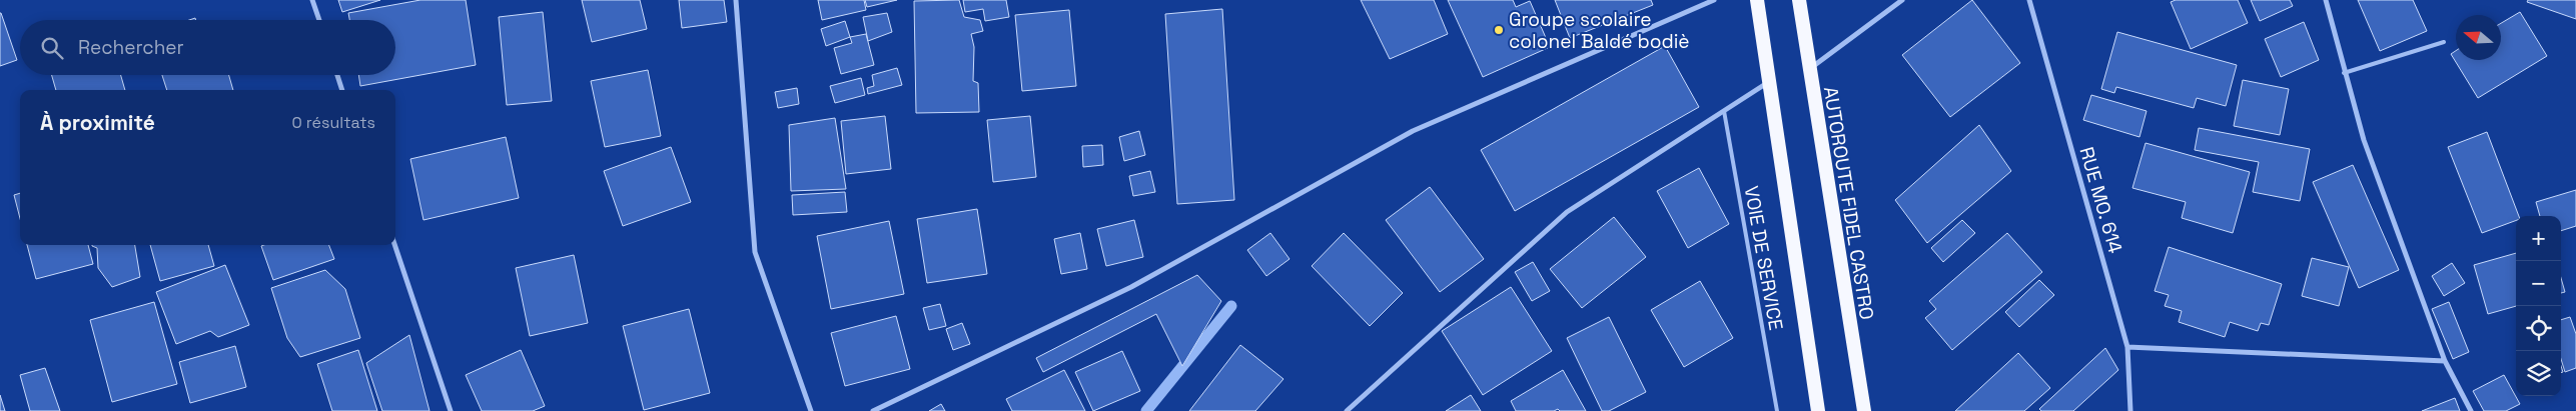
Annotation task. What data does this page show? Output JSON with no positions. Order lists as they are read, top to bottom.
{
  "streets": {
    "highway": ["AUTOROUTE FIDEL CASTRO"],
    "street": ["RUE MO. 614"],
    "lane": ["VOIE DE SERVICE"]
  },
  "places": ["Groupe scolaire colonel Baldé bodiè"],
  "north": "left",
  "page": {
    "search": "Rechercher",
    "heading": ["À proximité", "0 résultats"],
    "map_buttons": ["+", "−"]
  }
}
